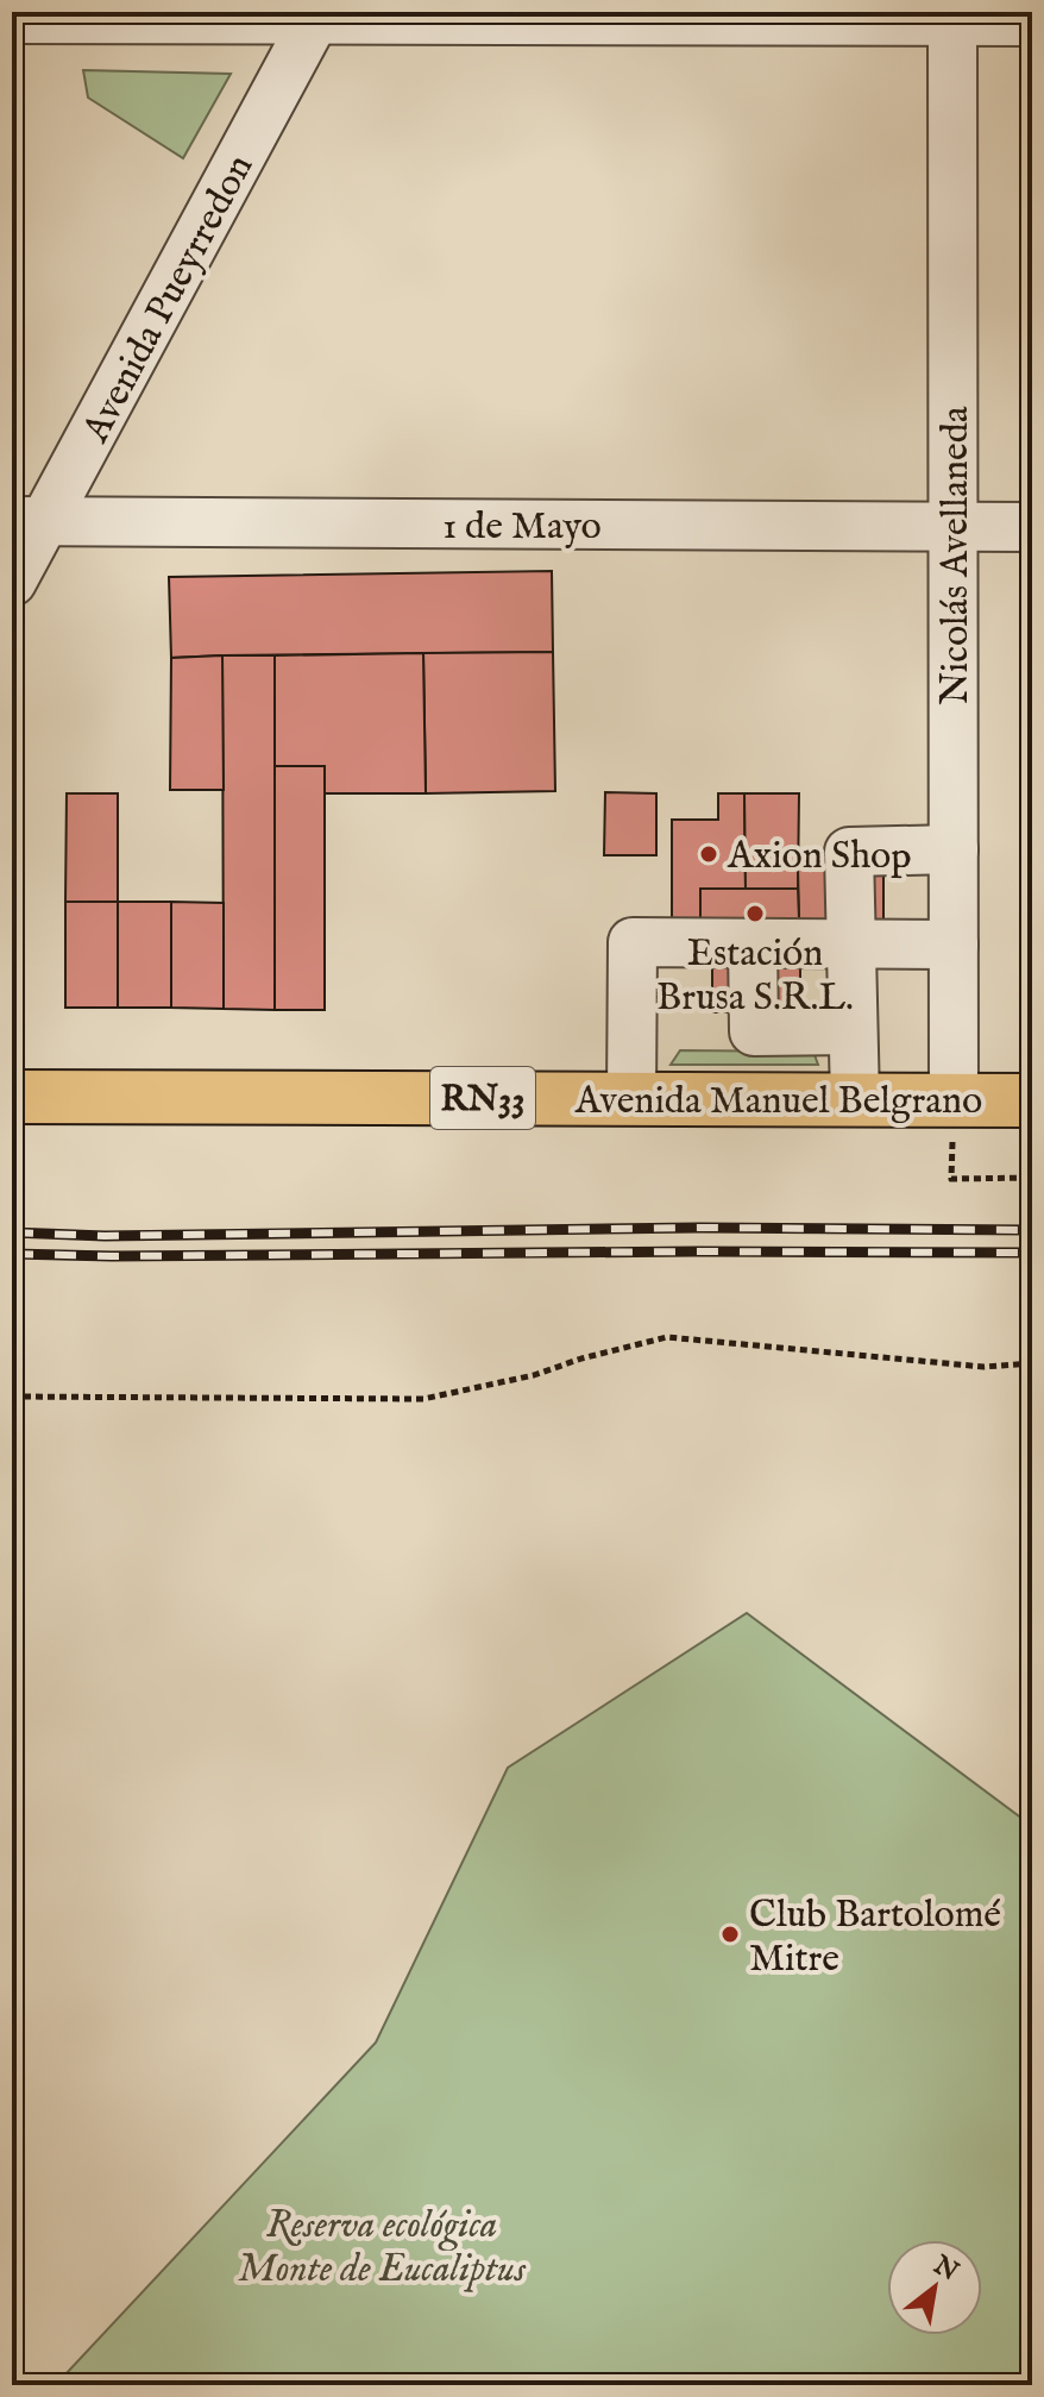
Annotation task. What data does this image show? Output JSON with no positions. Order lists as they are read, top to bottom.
{
  "streets": {
    "main road": ["RN33", "Avenida Manuel Belgrano"],
    "street": ["Avenida Pueyrredon", "1 de Mayo", "Nicolás Avellaneda"]
  },
  "crossings": [
    ["Avenida Pueyrredon", "1 de Mayo"],
    ["1 de Mayo", "Nicolás Avellaneda"],
    ["Nicolás Avellaneda", "Avenida Manuel Belgrano"]
  ],
  "parks": ["Reserva ecológica Monte de Eucaliptus"],
  "places": ["Axion Shop", "Estación Brusa S.R.L.", "Club Bartolomé Mitre"],
  "north": "top right"
}
